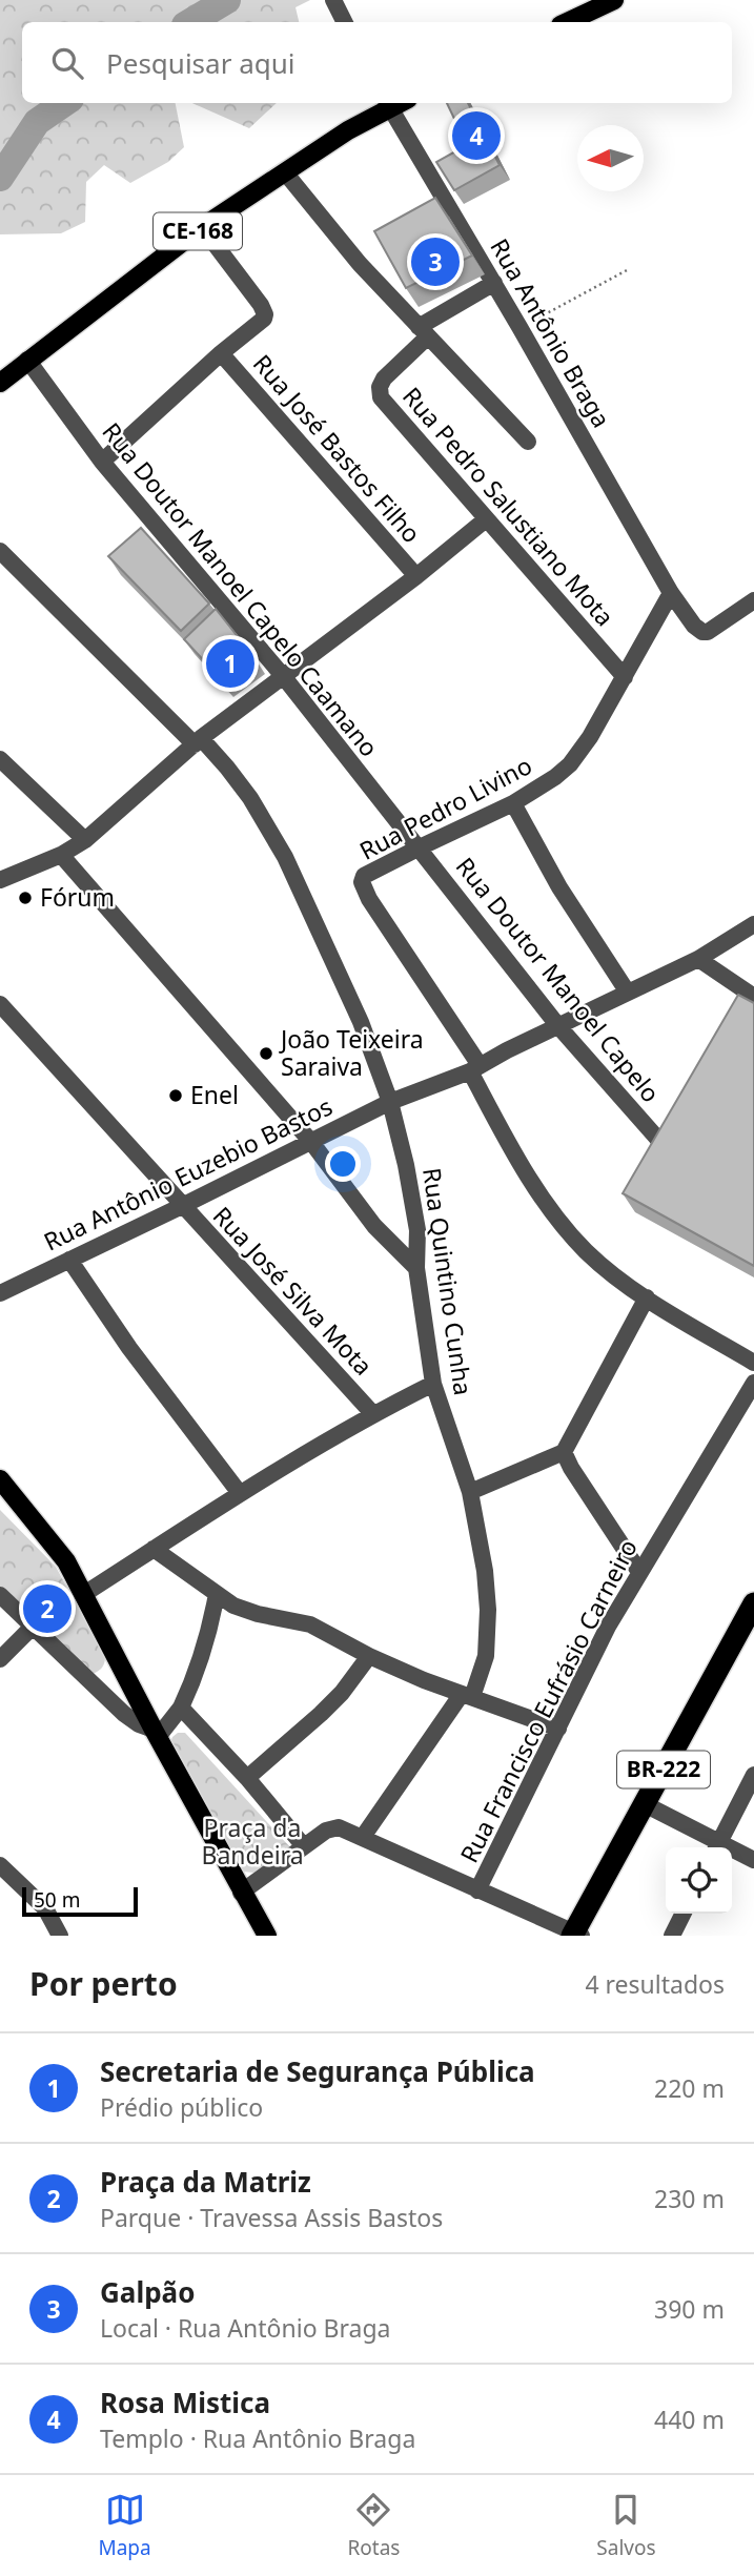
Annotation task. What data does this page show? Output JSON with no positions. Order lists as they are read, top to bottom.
{
  "streets": {
    "highway": ["BR-222"],
    "main road": ["CE-168"],
    "street": [
      "Rua Antônio Braga",
      "Rua José Bastos Filho",
      "Rua Pedro Salustiano Mota",
      "Rua Doutor Manoel Capelo Caamano",
      "Rua Pedro Livino",
      "Rua Doutor Manoel Capelo",
      "Rua Antônio Euzebio Bastos",
      "Rua Quintino Cunha",
      "Rua José Silva Mota",
      "Rua Francisco Eufrásio Carneiro"
    ]
  },
  "crossings": [
    ["CE-168", "Rua Antônio Braga"],
    ["CE-168", "Rua Doutor Manoel Capelo Caamano"],
    ["Rua Antônio Braga", "Rua Pedro Livino"],
    ["Rua Pedro Salustiano Mota", "Rua Pedro Livino"],
    ["Rua Doutor Manoel Capelo Caamano", "Rua Pedro Livino"],
    ["Rua Doutor Manoel Capelo Caamano", "Rua Doutor Manoel Capelo"],
    ["Rua Pedro Livino", "Rua Doutor Manoel Capelo"],
    ["Rua Pedro Livino", "Rua Antônio Euzebio Bastos"],
    ["Rua Doutor Manoel Capelo", "Rua Antônio Euzebio Bastos"],
    ["Rua Antônio Euzebio Bastos", "Rua Quintino Cunha"],
    ["Rua Antônio Euzebio Bastos", "Rua José Silva Mota"]
  ],
  "parks": ["Praça da Bandeira"],
  "places": ["Fórum", "João Teixeira Saraiva", "Enel"],
  "scale_bar": "50 m",
  "north": "left",
  "page": {
    "search": "Pesquisar aqui",
    "pins": [
      "4",
      "3",
      "1",
      "2"
    ],
    "scale": "50 m",
    "heading": ["Por perto", "4 resultados"],
    "list": [
      {
        "mark": "1",
        "name": "Secretaria de Segurança Pública",
        "note": "Prédio público",
        "value": "220 m"
      },
      {
        "mark": "2",
        "name": "Praça da Matriz",
        "note": "Parque · Travessa Assis Bastos",
        "value": "230 m"
      },
      {
        "mark": "3",
        "name": "Galpão",
        "note": "Local · Rua Antônio Braga",
        "value": "390 m"
      },
      {
        "mark": "4",
        "name": "Rosa Mistica",
        "note": "Templo · Rua Antônio Braga",
        "value": "440 m"
      }
    ],
    "nav": ["Mapa", "Rotas", "Salvos"]
  }
}
